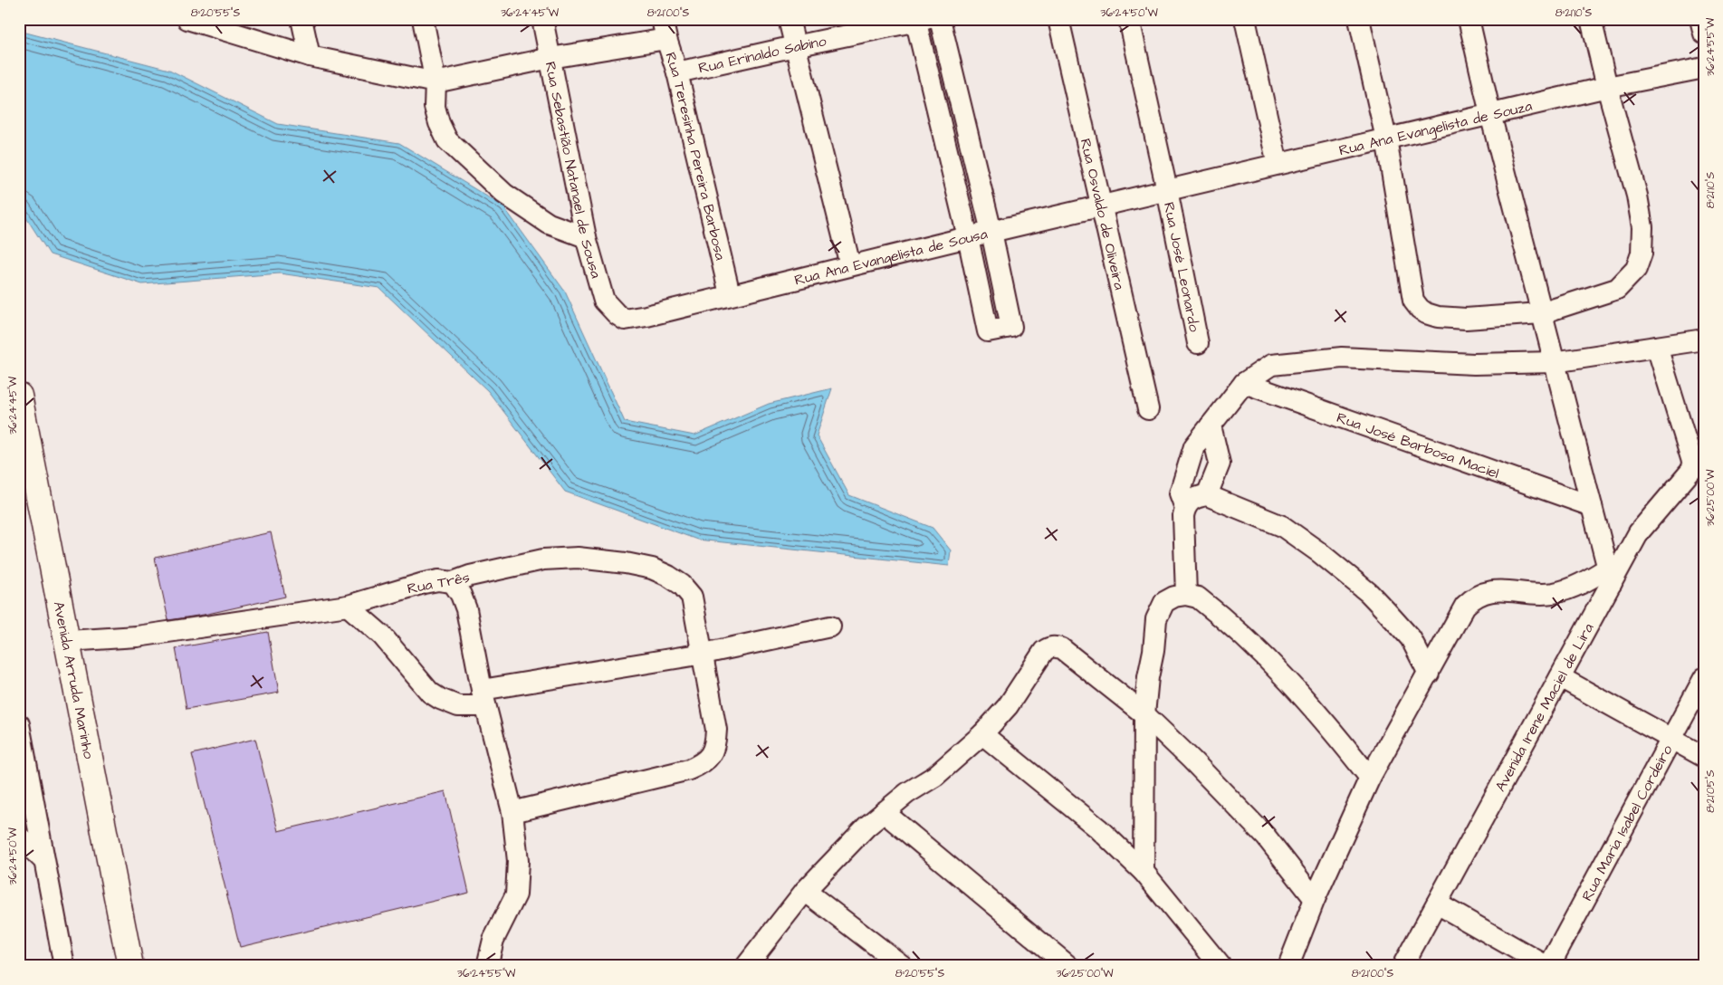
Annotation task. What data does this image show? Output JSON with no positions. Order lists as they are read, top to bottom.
{
  "streets": {
    "highway": ["Avenida Arruda Marinho"],
    "street": [
      "Rua Erinaldo Sabino",
      "Rua Ana Evangelista de Souza",
      "Rua Teresinha Pereira Barbosa",
      "Rua Sebastião Natanael de Sousa",
      "Rua Osvaldo de Oliveira",
      "Rua Ana Evangelista de Sousa",
      "Rua José Leonardo",
      "Rua José Barbosa Maciel",
      "Rua Três",
      "Avenida Irene Maciel de Lira",
      "Rua Maria Isabel Cordeiro"
    ]
  },
  "crossings": [
    ["Rua Erinaldo Sabino", "Rua Teresinha Pereira Barbosa"],
    ["Rua Ana Evangelista de Souza", "Rua Ana Evangelista de Sousa"],
    ["Rua Ana Evangelista de Souza", "Rua José Leonardo"],
    ["Rua Teresinha Pereira Barbosa", "Rua Ana Evangelista de Sousa"],
    ["Rua Sebastião Natanael de Sousa", "Rua Ana Evangelista de Sousa"],
    ["Rua Osvaldo de Oliveira", "Rua Ana Evangelista de Sousa"],
    ["Rua Ana Evangelista de Sousa", "Rua José Leonardo"],
    ["Rua Três", "Avenida Arruda Marinho"]
  ],
  "coordinates": [
    "8°20'55\"S",
    "36°24'45\"W",
    "8°21'00\"S",
    "36°24'50\"W",
    "8°21'10\"S",
    "36°24'55\"W",
    "36°25'00\"W",
    "8°21'05\"S"
  ]
}
